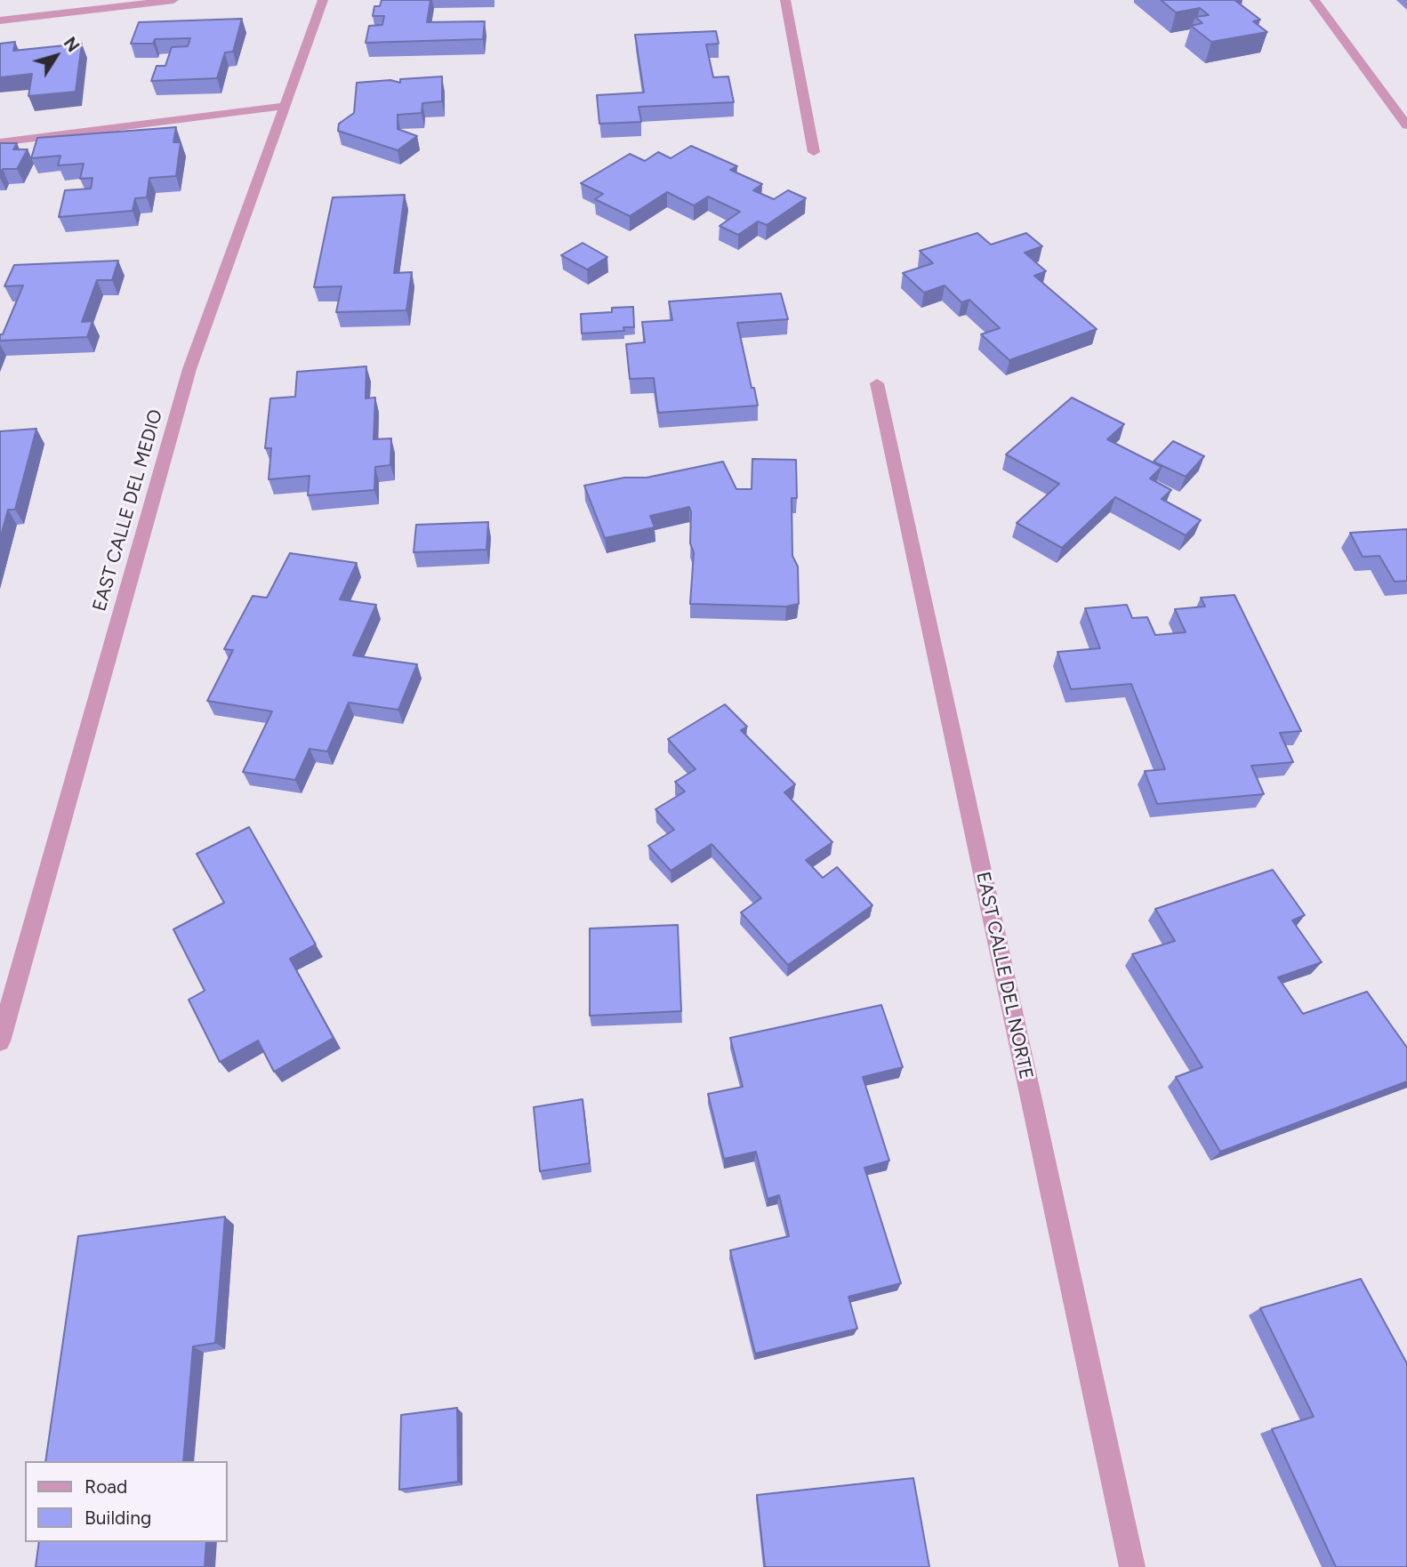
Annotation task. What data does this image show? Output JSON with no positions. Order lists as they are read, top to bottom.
{
  "streets": {
    "street": ["EAST CALLE DEL MEDIO", "EAST CALLE DEL NORTE"]
  },
  "legend": ["Road", "Building"],
  "north": "top right"
}
